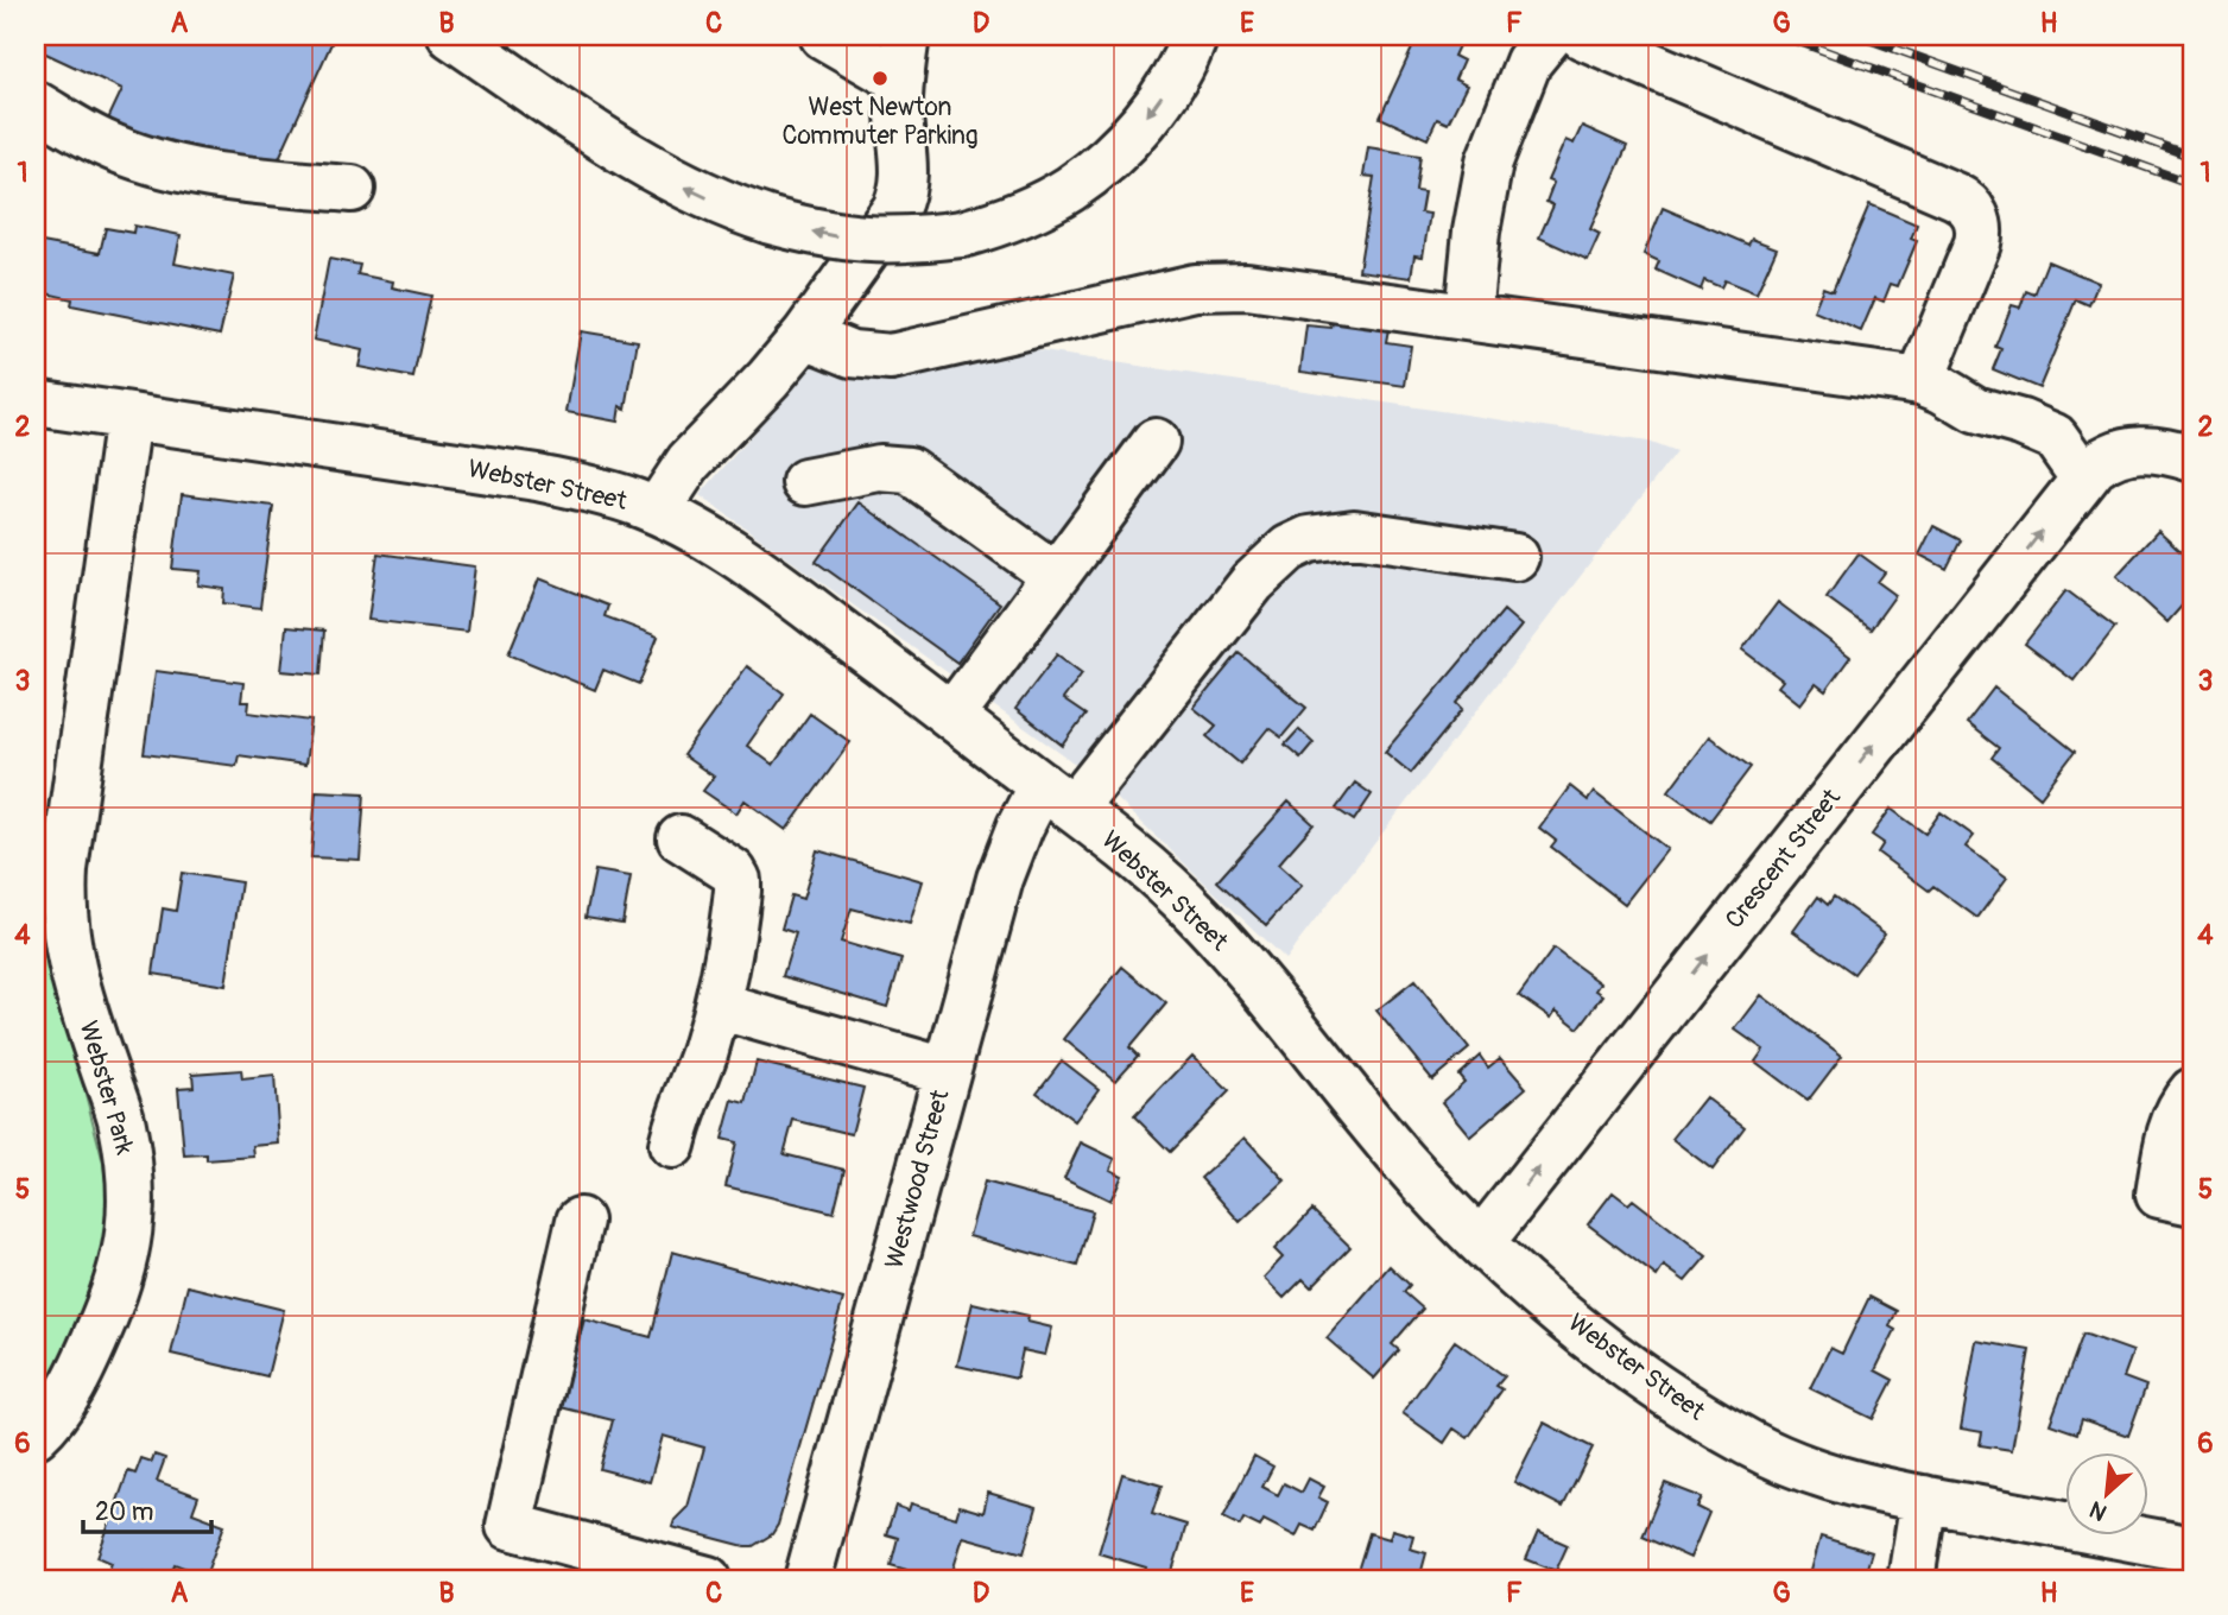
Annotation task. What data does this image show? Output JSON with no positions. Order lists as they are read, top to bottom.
{
  "streets": {
    "main road": [
      "Webster Street",
      "Crescent Street",
      "Webster Park",
      "Westwood Street"
    ]
  },
  "crossings": [
    ["Webster Street", "Crescent Street"],
    ["Webster Street", "Webster Park"],
    ["Webster Street", "Westwood Street"]
  ],
  "one_way": ["Crescent Street"],
  "places": ["West Newton Commuter Parking"],
  "scale_bar": "20 m",
  "north": "bottom left",
  "grid": {
    "columns": [
      "A",
      "B",
      "C",
      "D",
      "E",
      "F",
      "G",
      "H"
    ],
    "rows": [
      "1",
      "2",
      "3",
      "4",
      "5",
      "6"
    ]
  }
}
